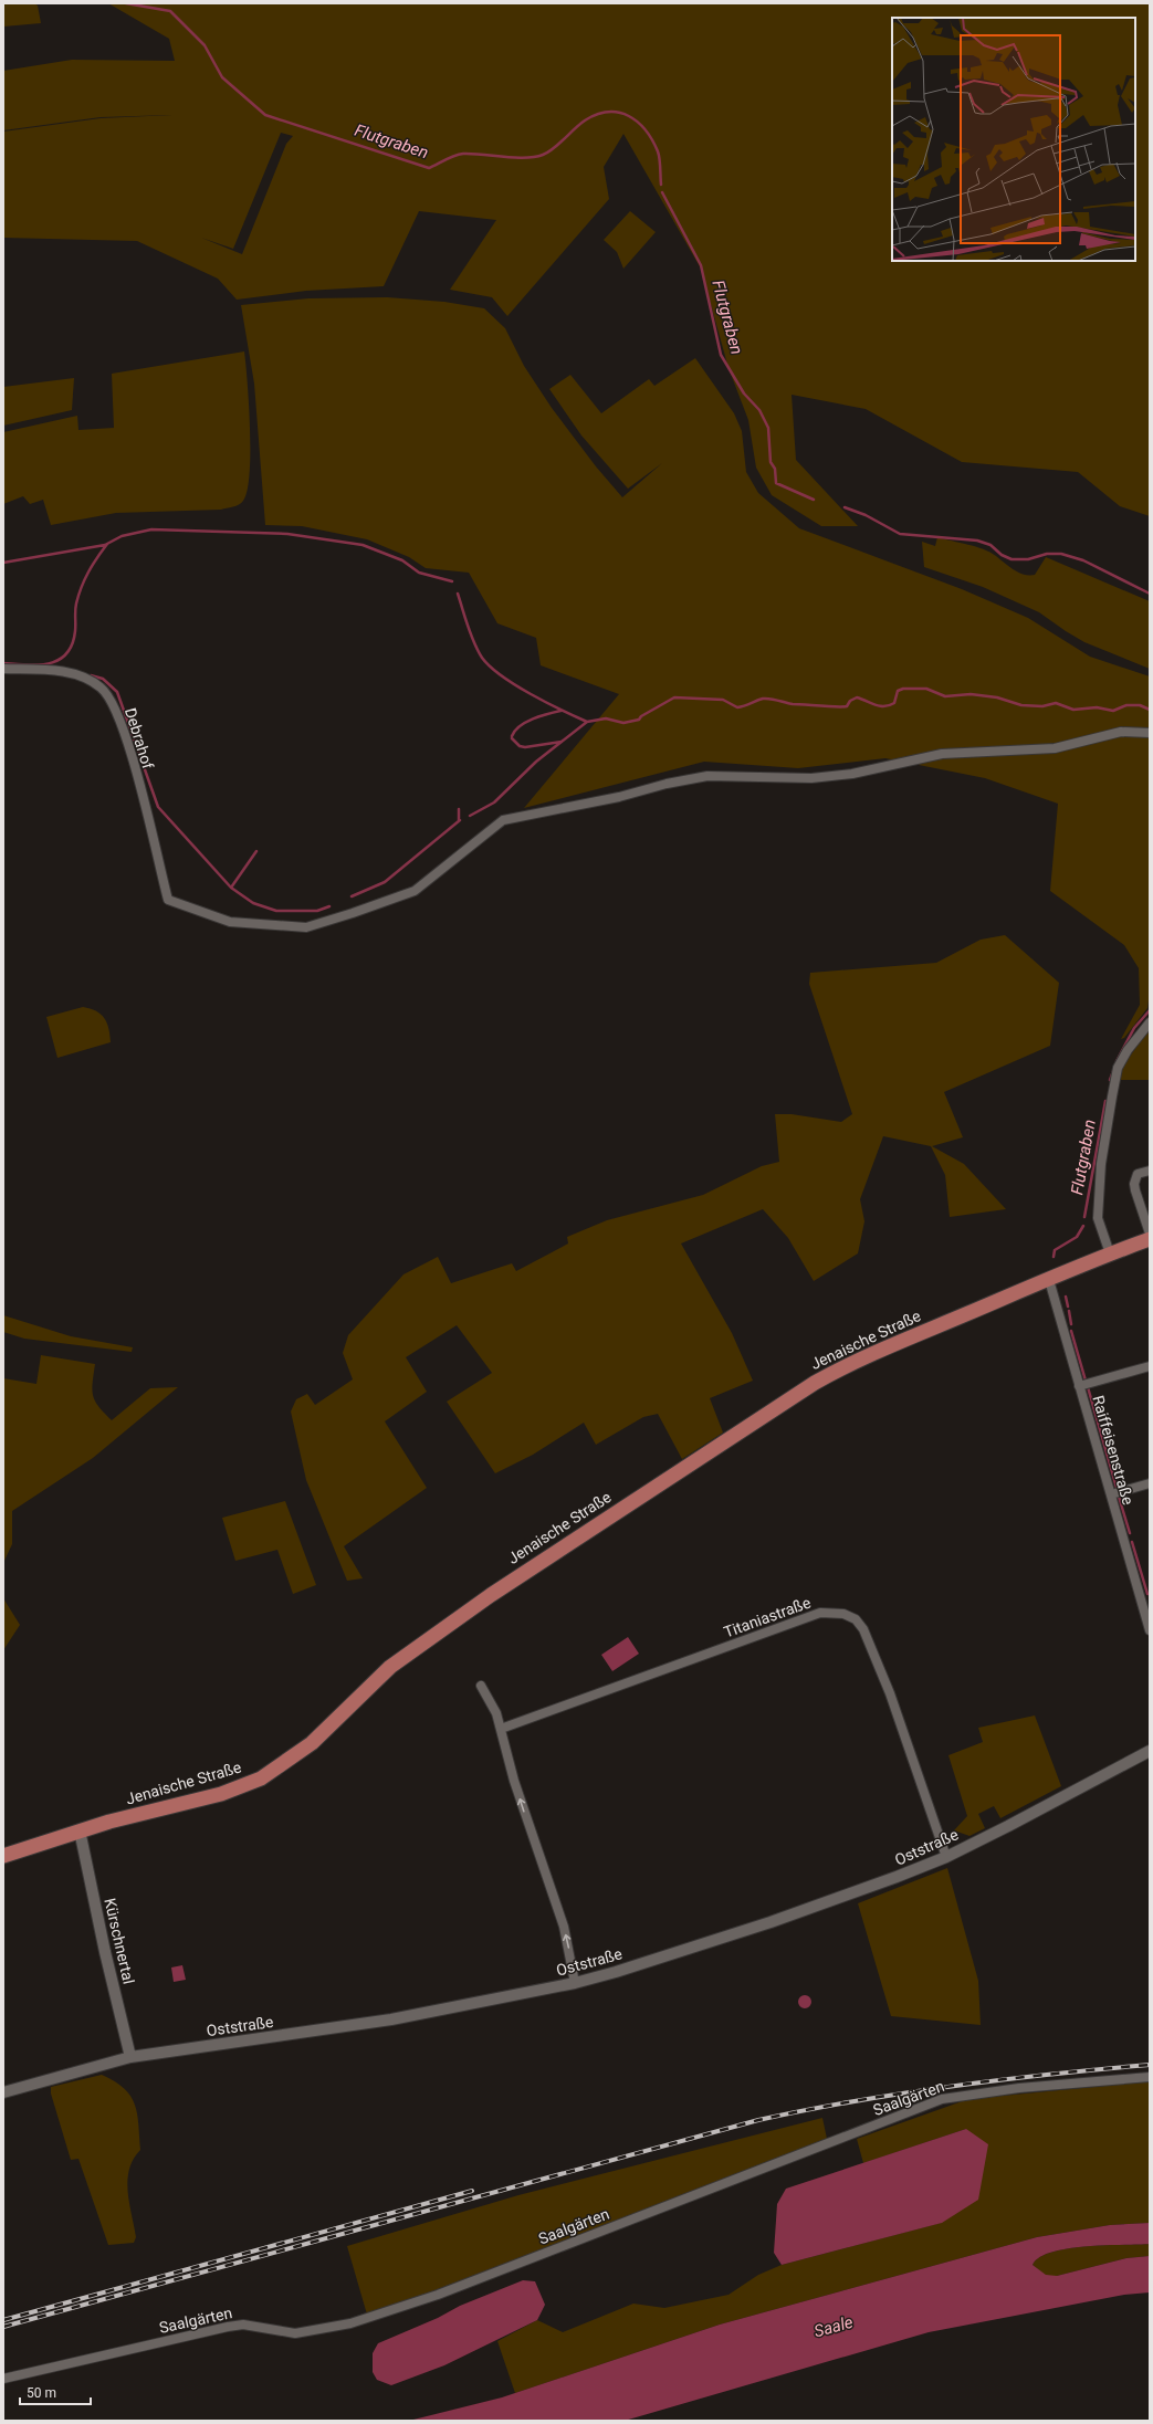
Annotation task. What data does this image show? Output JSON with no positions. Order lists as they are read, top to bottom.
{
  "streets": {
    "main road": ["Jenaische Straße"],
    "street": [
      "Debrahof",
      "Raiffeisenstraße",
      "Titaniastraße",
      "Oststraße",
      "Kürschnertal",
      "Saalgärten"
    ]
  },
  "crossings": [
    ["Jenaische Straße", "Raiffeisenstraße"],
    ["Jenaische Straße", "Kürschnertal"],
    ["Titaniastraße", "Oststraße"],
    ["Oststraße", "Kürschnertal"]
  ],
  "water": ["Flutgraben", "Saale"],
  "scale_bar": "50 m"
}
